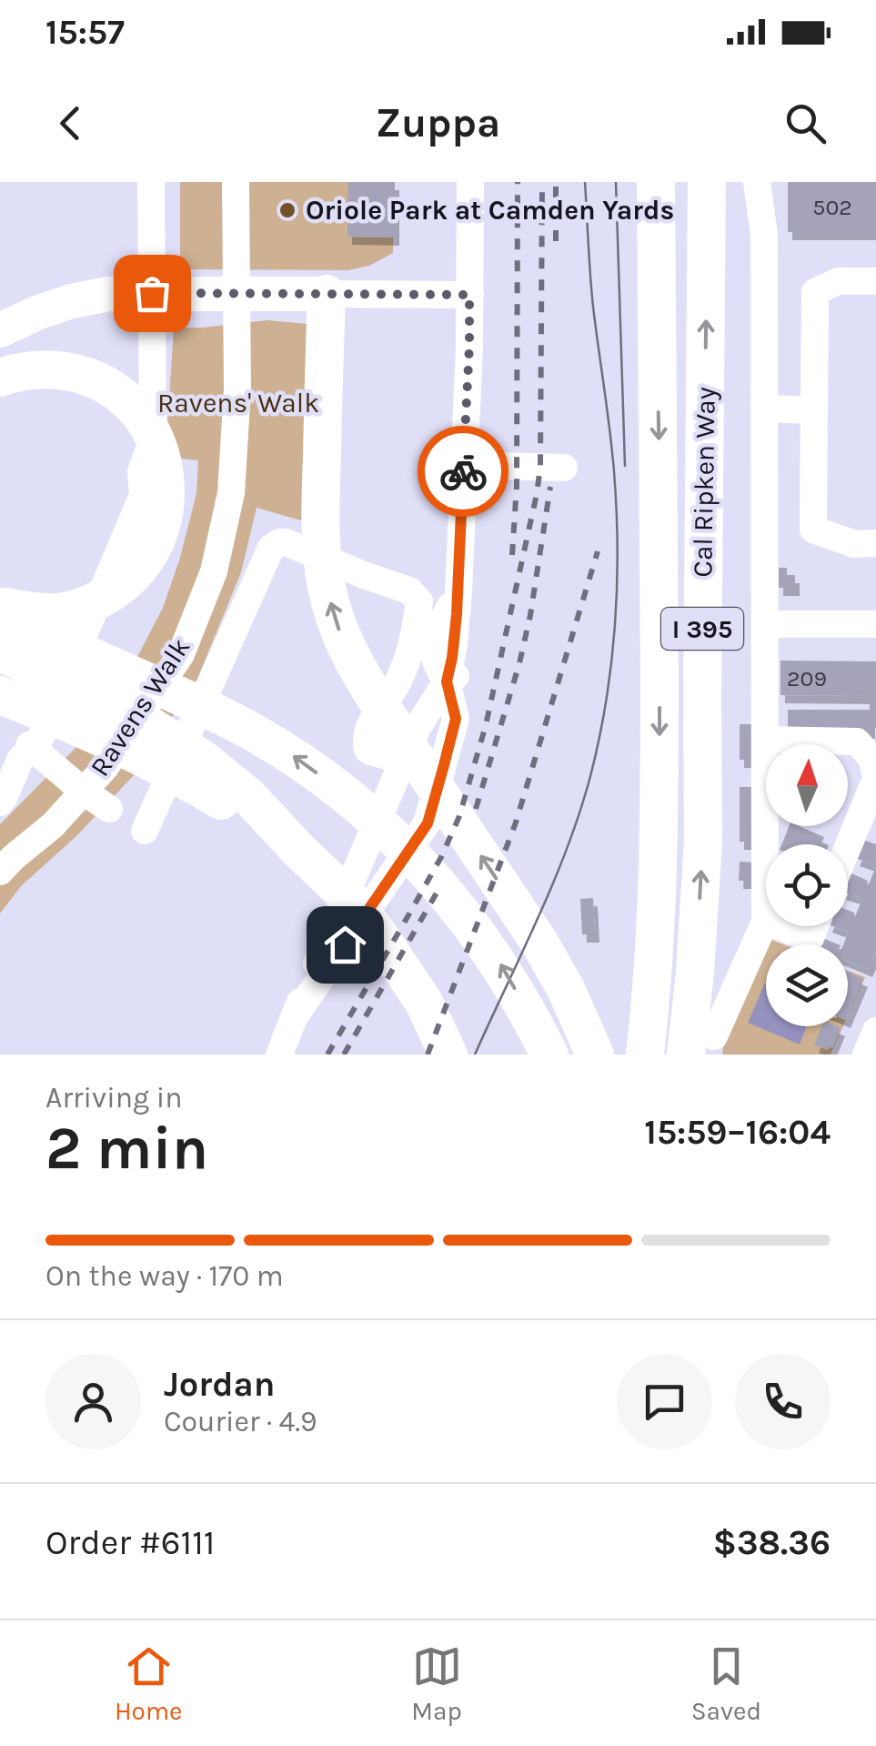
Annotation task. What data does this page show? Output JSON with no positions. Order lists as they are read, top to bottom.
{
  "streets": {
    "highway": ["Cal Ripken Way", "I 395"],
    "street": ["Ravens Walk"]
  },
  "parks": ["Ravens' Walk"],
  "places": ["Oriole Park at Camden Yards"],
  "house_numbers": ["502", "209"],
  "north": "top",
  "page": {
    "status": "15:57",
    "header": "Zuppa",
    "heading": ["2 min", "Arriving in", "15:59–16:04"],
    "panel": [
      "Jordan",
      "Courier · 4.9",
      "Order #6111",
      "$38.36"
    ],
    "bar": "On the way · 170 m",
    "tabs": ["Home", "Map", "Saved"]
  }
}
